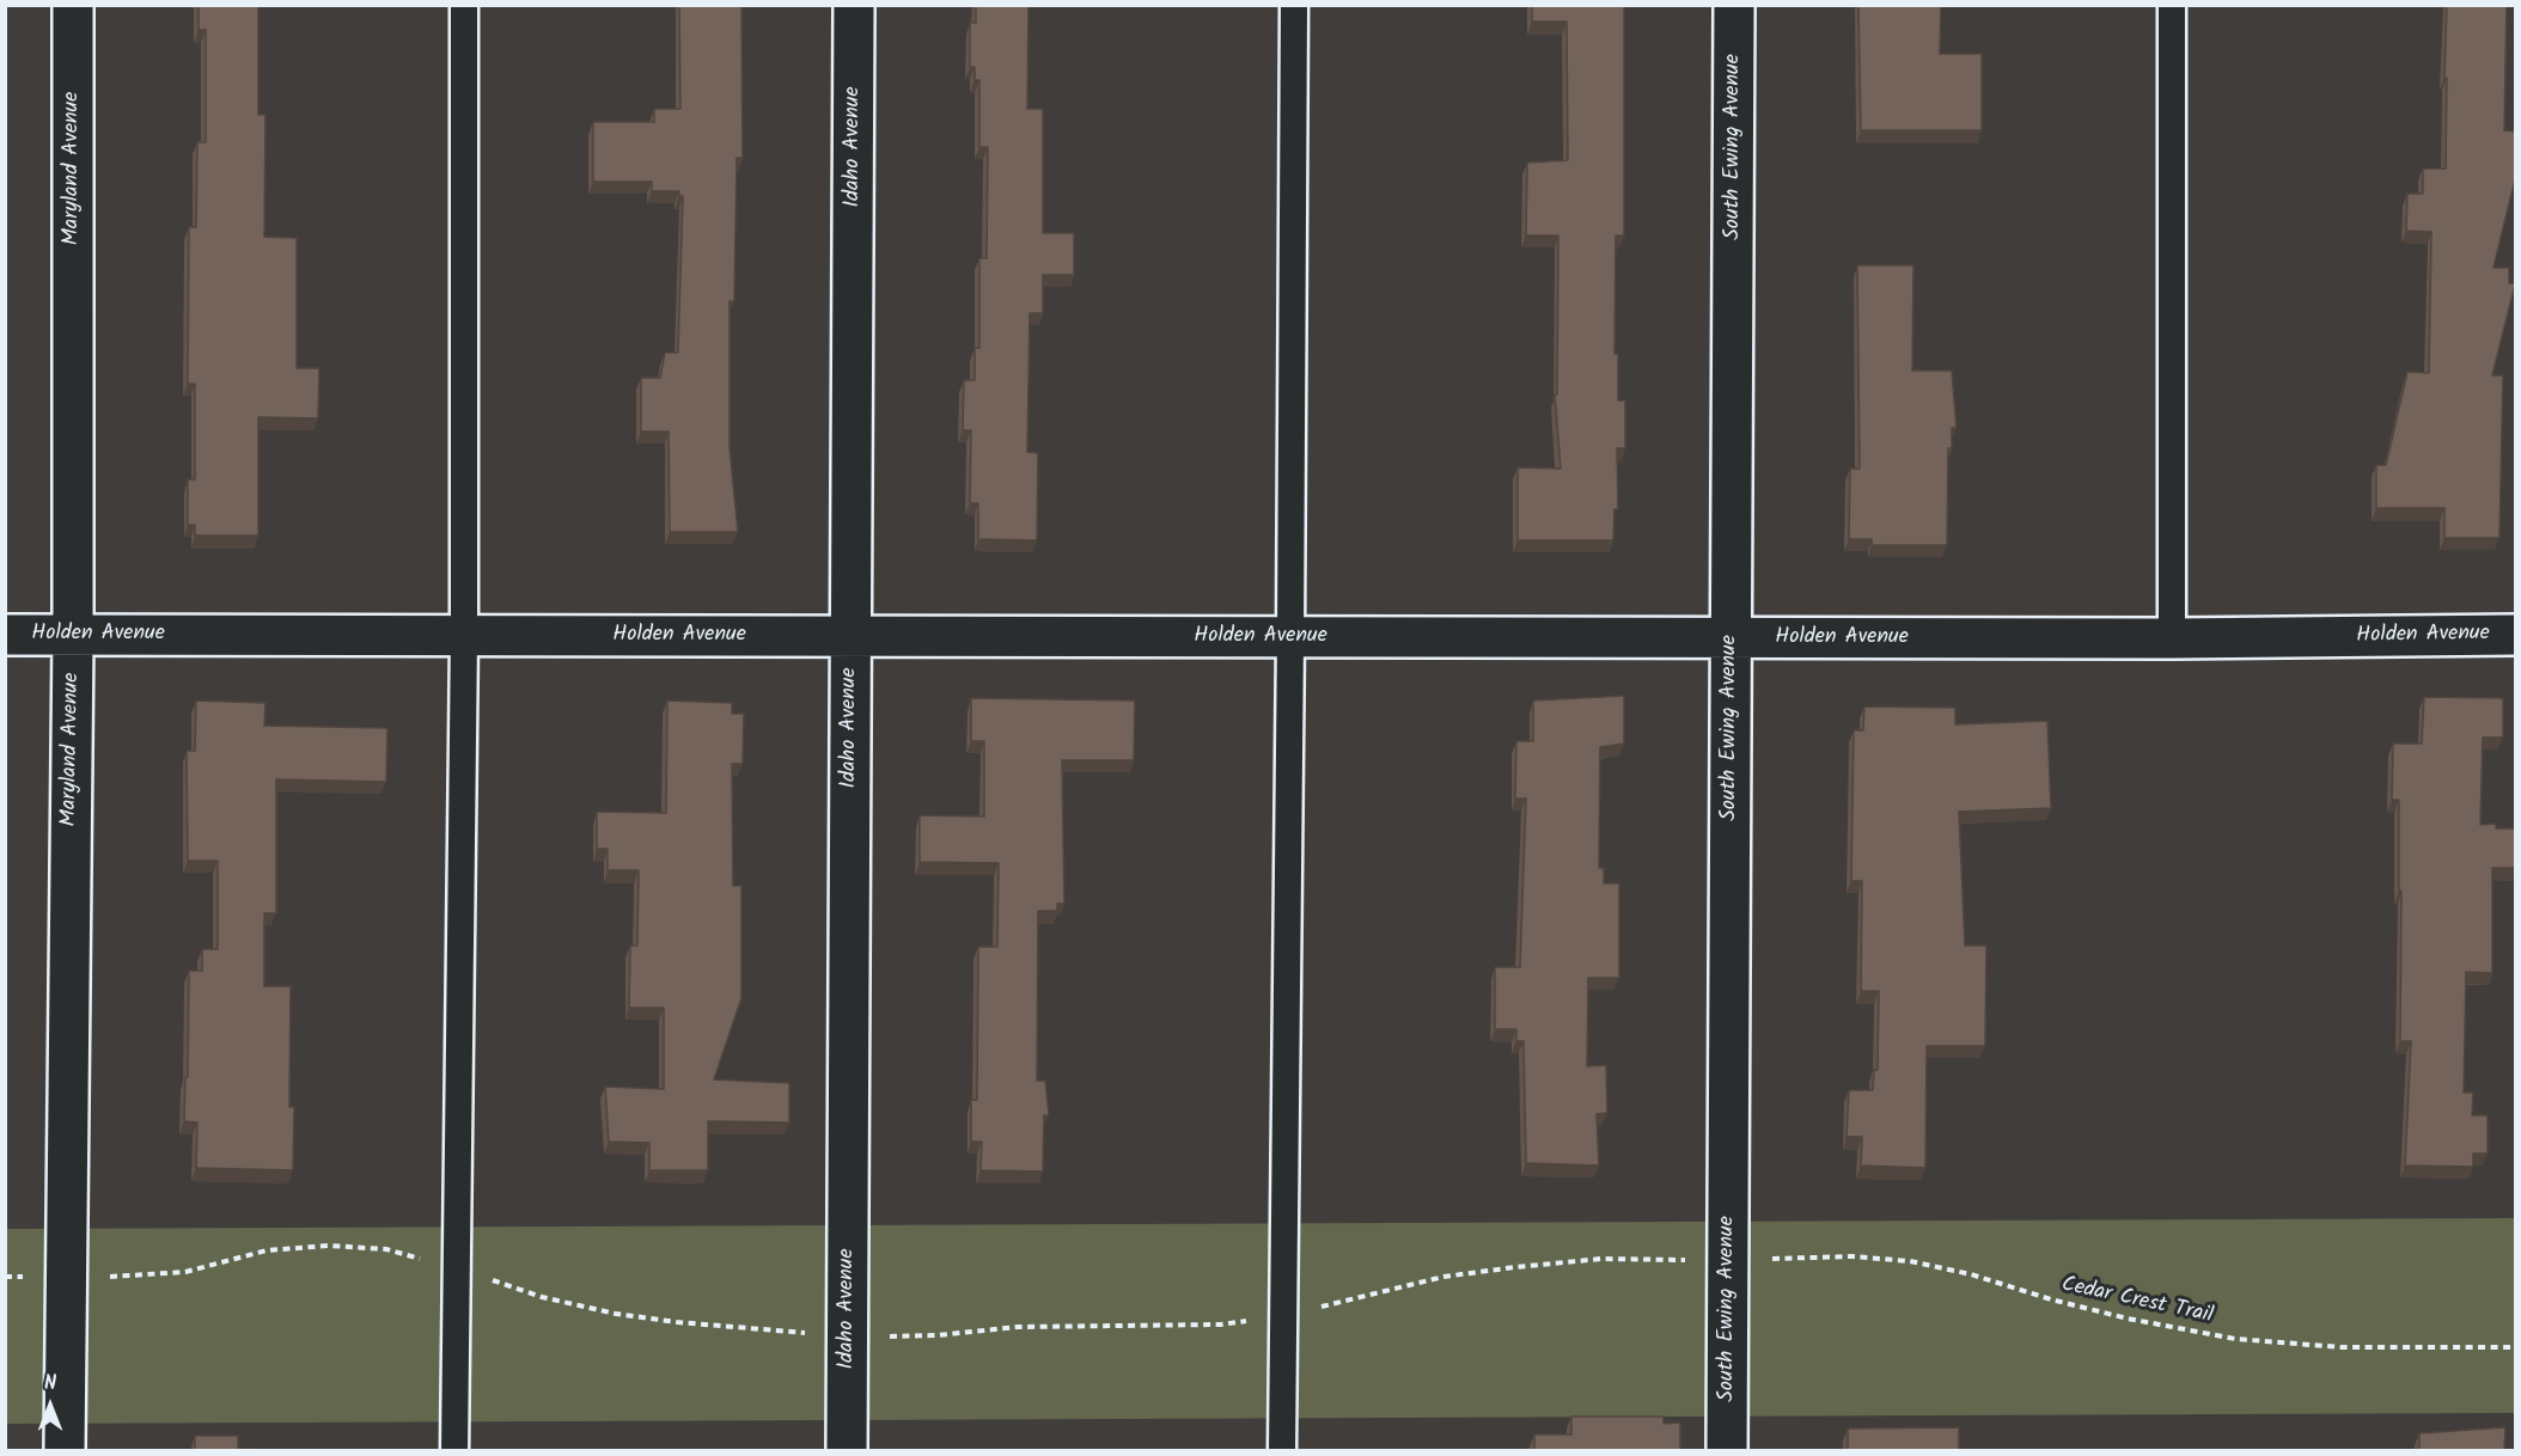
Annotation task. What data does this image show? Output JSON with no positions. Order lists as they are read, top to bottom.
{
  "streets": {
    "street": [
      "Idaho Avenue",
      "South Ewing Avenue",
      "Maryland Avenue",
      "Holden Avenue"
    ],
    "path": ["Cedar Crest Trail"]
  },
  "crossings": [
    ["Idaho Avenue", "Holden Avenue"],
    ["South Ewing Avenue", "Holden Avenue"],
    ["Maryland Avenue", "Holden Avenue"]
  ],
  "north": "top"
}
